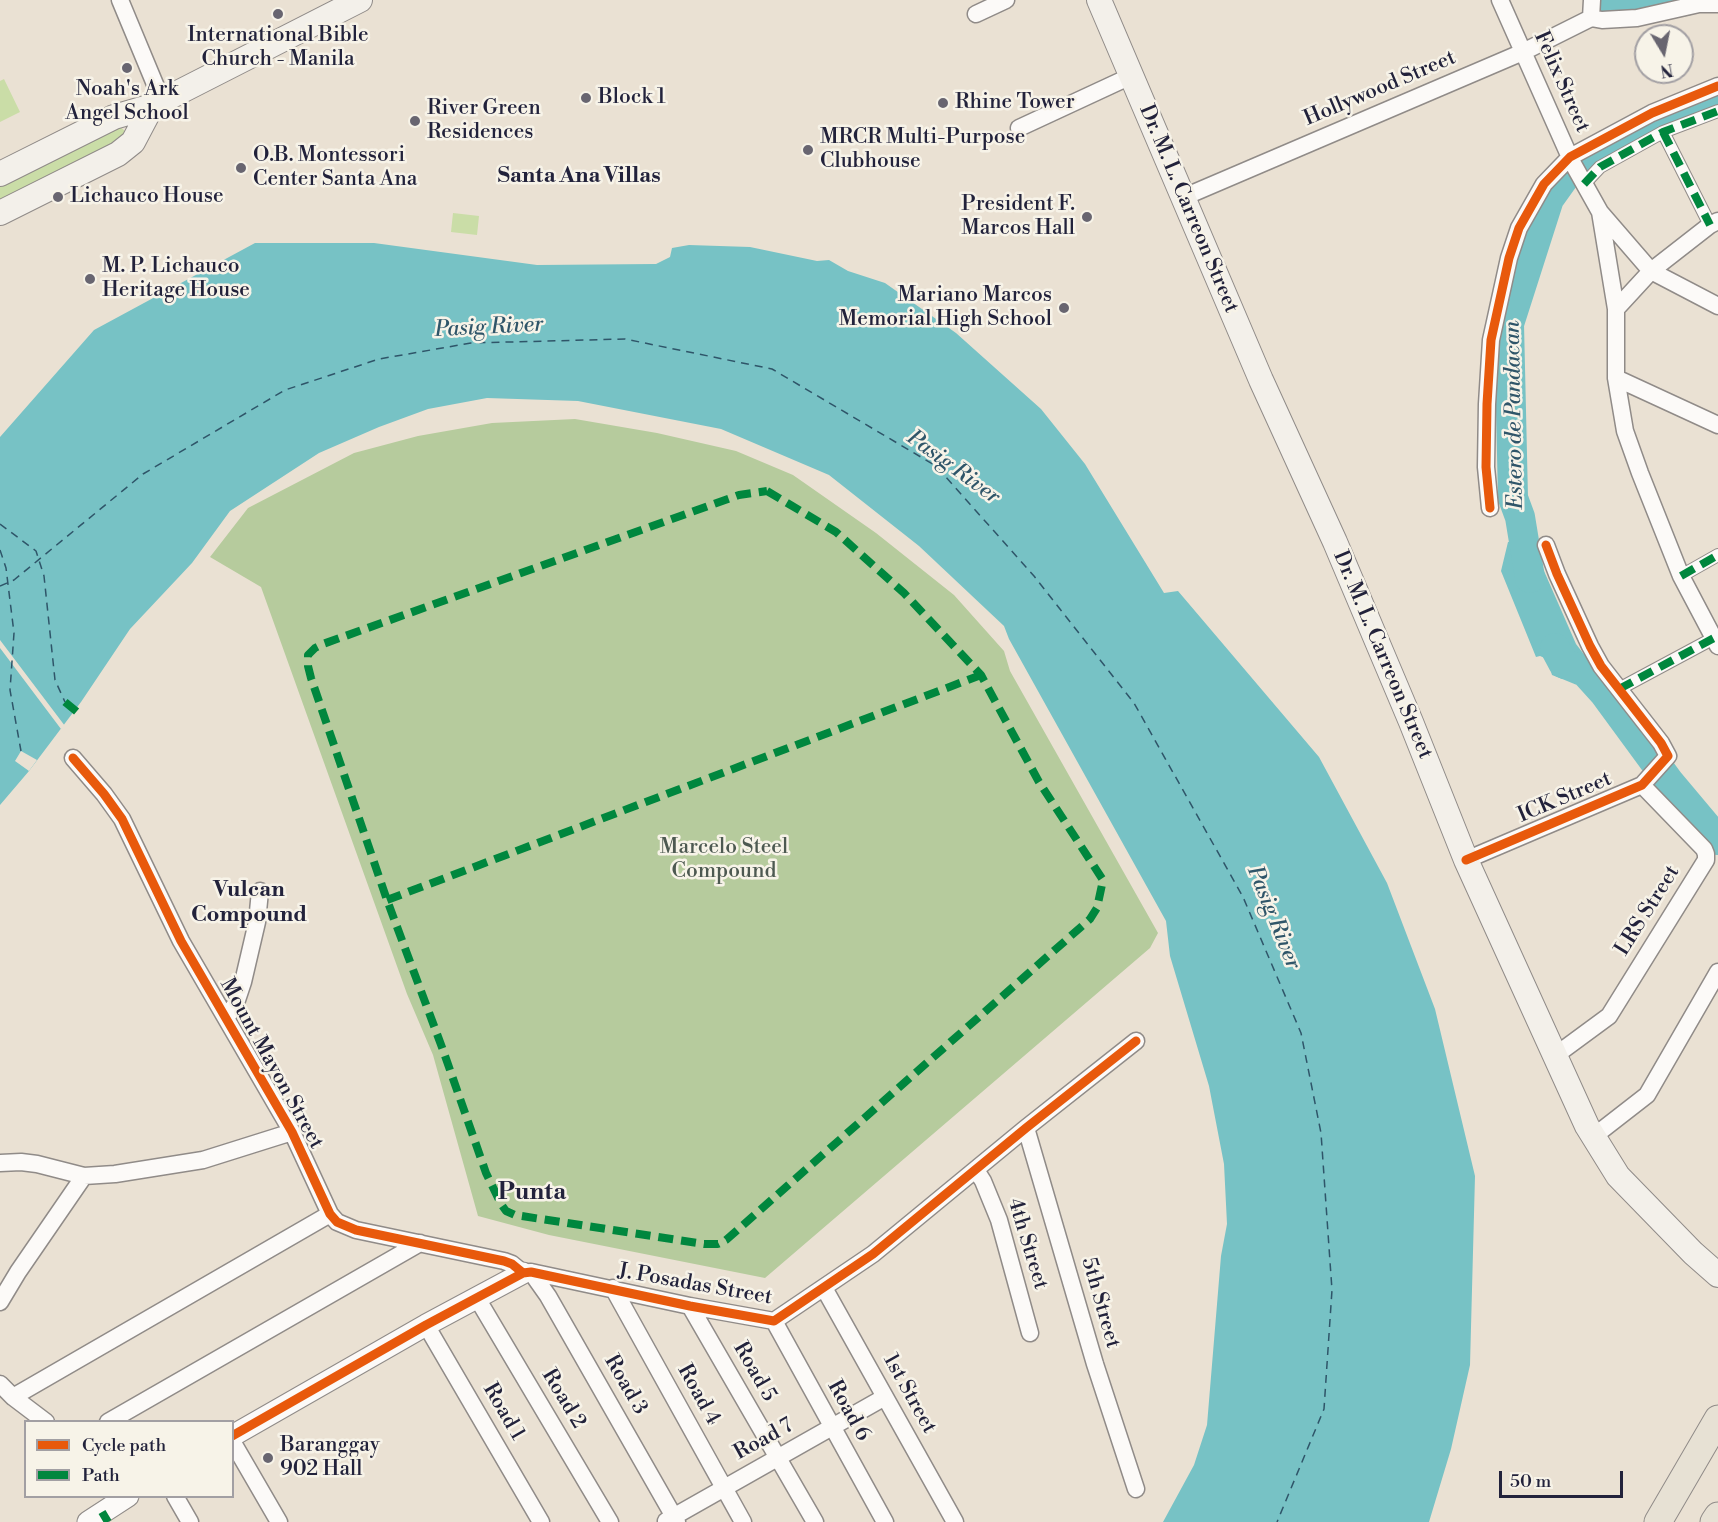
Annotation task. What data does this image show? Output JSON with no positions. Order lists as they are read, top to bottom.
{
  "streets": {
    "main road": ["Dr. M. L. Carreon Street"],
    "street": [
      "Felix Street",
      "Hollywood Street",
      "ICK Street",
      "LRS Street",
      "Mount Mayon Street",
      "4th Street",
      "J. Posadas Street",
      "5th Street",
      "Road 5",
      "Road 3",
      "1st Street",
      "Road 4",
      "Road 2",
      "Road 6",
      "Road 1",
      "Road 7"
    ]
  },
  "crossings": [
    ["Felix Street", "Hollywood Street"],
    ["Hollywood Street", "Dr. M. L. Carreon Street"],
    ["Dr. M. L. Carreon Street", "ICK Street"],
    ["Dr. M. L. Carreon Street", "LRS Street"],
    ["ICK Street", "LRS Street"],
    ["4th Street", "J. Posadas Street"],
    ["J. Posadas Street", "5th Street"],
    ["J. Posadas Street", "Road 5"],
    ["J. Posadas Street", "Road 3"],
    ["J. Posadas Street", "1st Street"],
    ["J. Posadas Street", "Road 4"],
    ["J. Posadas Street", "Road 6"],
    ["Road 5", "Road 7"],
    ["Road 3", "Road 7"],
    ["1st Street", "Road 7"],
    ["Road 4", "Road 7"],
    ["Road 6", "Road 7"]
  ],
  "districts": ["Santa Ana Villas", "Vulcan Compound", "Punta"],
  "water": ["Pasig River", "Estero de Pandacan"],
  "parks": ["Marcelo Steel Compound"],
  "places": [
    "International Bible Church - Manila",
    "Noah's Ark Angel School",
    "Block 1",
    "Rhine Tower",
    "River Green Residences",
    "MRCR Multi-Purpose Clubhouse",
    "O.B. Montessori Center Santa Ana",
    "Lichauco House",
    "President F. Marcos Hall",
    "M. P. Lichauco Heritage House",
    "Mariano Marcos Memorial High School",
    "Baranggay 902 Hall"
  ],
  "legend": ["Cycle path", "Path"],
  "scale_bar": "50 m",
  "north": "bottom"
}
